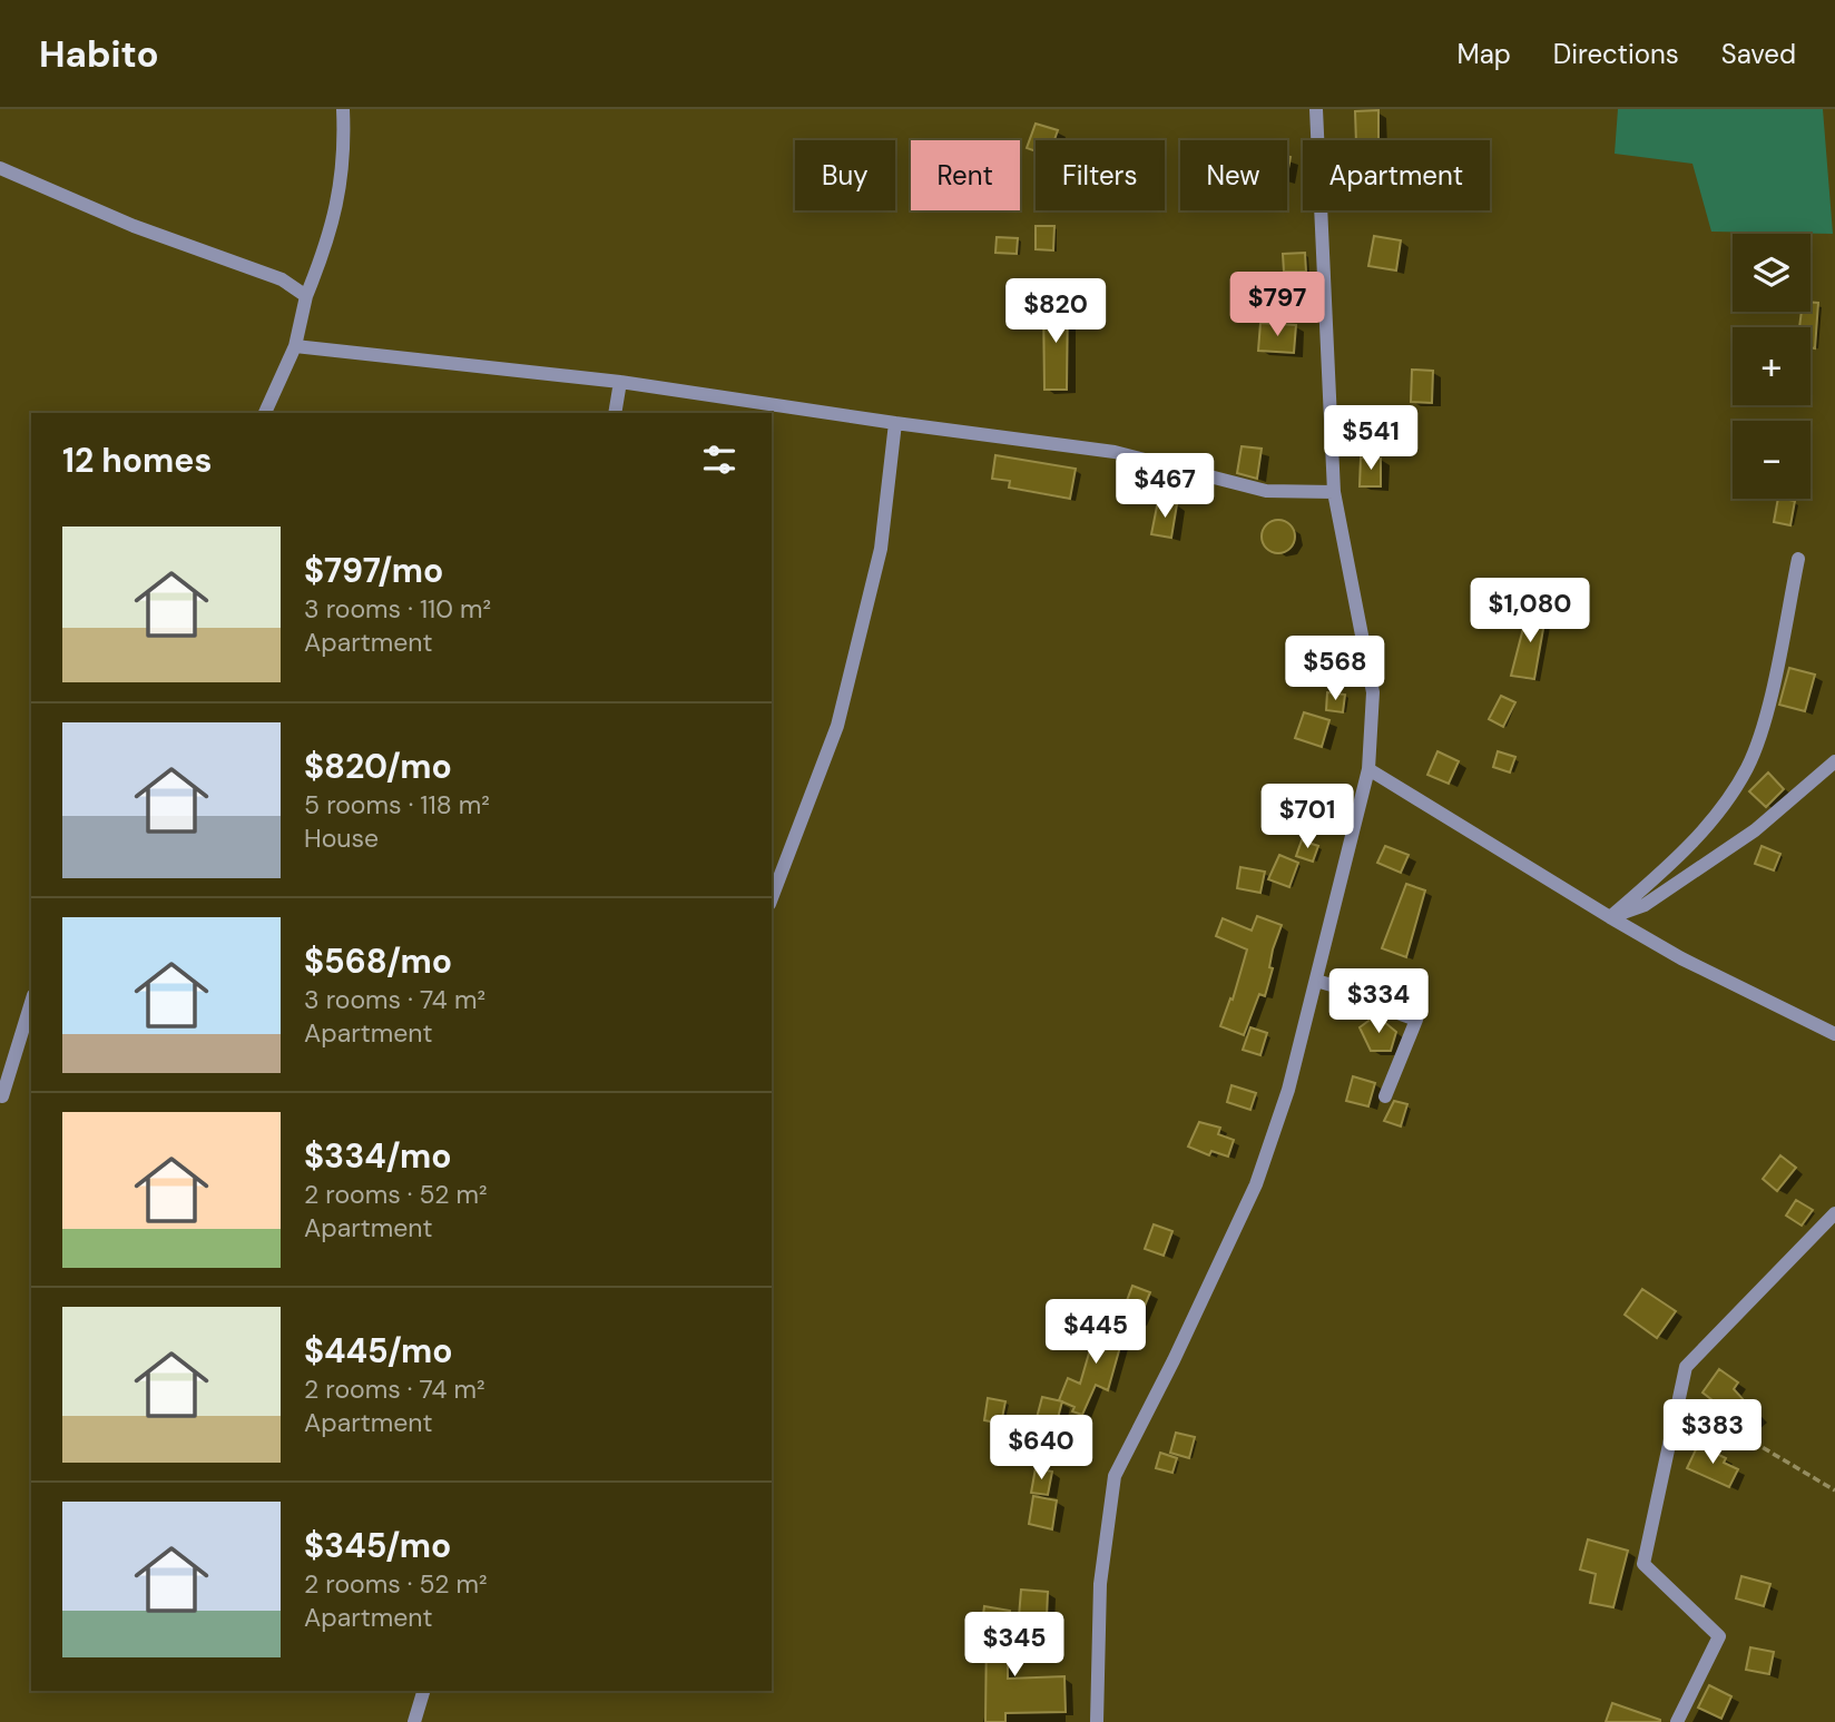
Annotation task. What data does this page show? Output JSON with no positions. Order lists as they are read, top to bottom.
{
  "page": {
    "header": "Habito",
    "nav": ["Map", "Directions", "Saved"],
    "chip": [
      "Buy",
      "Rent",
      "Filters",
      "New",
      "Apartment"
    ],
    "map_buttons": ["+", "−"],
    "price": [
      "$797",
      "$820",
      "$541",
      "$467",
      "$1,080",
      "$568",
      "$701",
      "$334",
      "$445",
      "$383",
      "$640",
      "$345"
    ],
    "heading": "12 homes",
    "list": [
      {
        "name": "$797/mo",
        "note": "3 rooms · 110 m² · Apartment"
      },
      {
        "name": "$820/mo",
        "note": "5 rooms · 118 m² · House"
      },
      {
        "name": "$568/mo",
        "note": "3 rooms · 74 m² · Apartment"
      },
      {
        "name": "$334/mo",
        "note": "2 rooms · 52 m² · Apartment"
      },
      {
        "name": "$445/mo",
        "note": "2 rooms · 74 m² · Apartment"
      },
      {
        "name": "$345/mo",
        "note": "2 rooms · 52 m² · Apartment"
      }
    ]
  }
}
